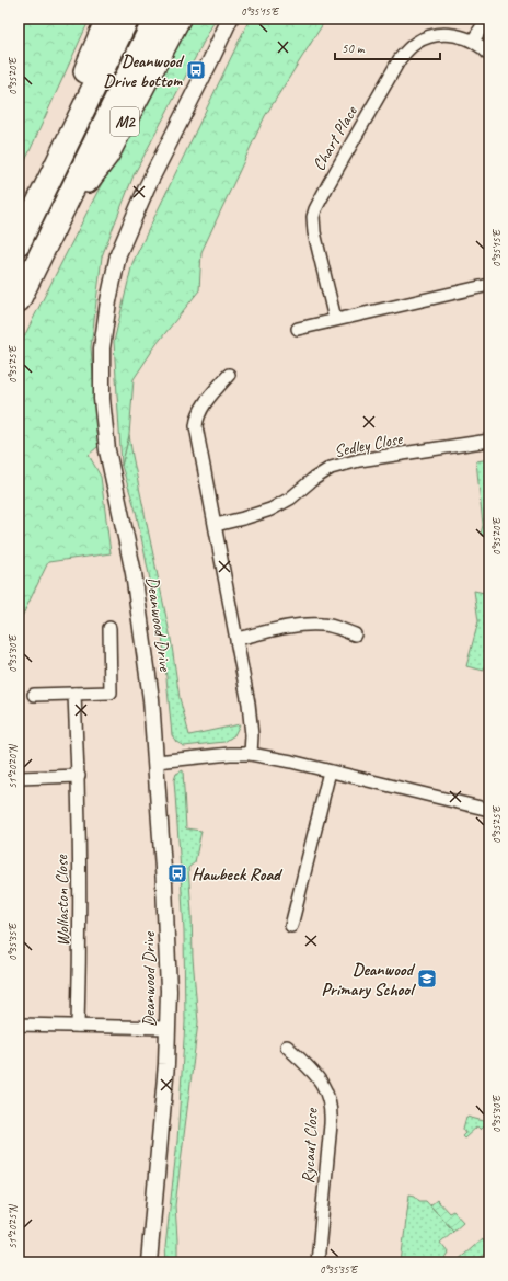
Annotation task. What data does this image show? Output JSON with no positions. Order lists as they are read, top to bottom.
{
  "streets": {
    "highway": ["M2"],
    "street": [
      "Chart Place",
      "Sedley Close",
      "Deanwood Drive",
      "Wollaston Close",
      "Rycaut Close"
    ]
  },
  "places": {
    "bus stop": ["Deanwood Drive bottom", "Hawbeck Road"],
    "school or university": ["Deanwood Primary School"]
  },
  "scale_bar": "50 m",
  "coordinates": [
    "0°35'15\"E",
    "0°35'20\"E",
    "0°35'25\"E",
    "0°35'30\"E",
    "51°20'20\"N",
    "0°35'35\"E",
    "51°20'25\"N"
  ]
}
